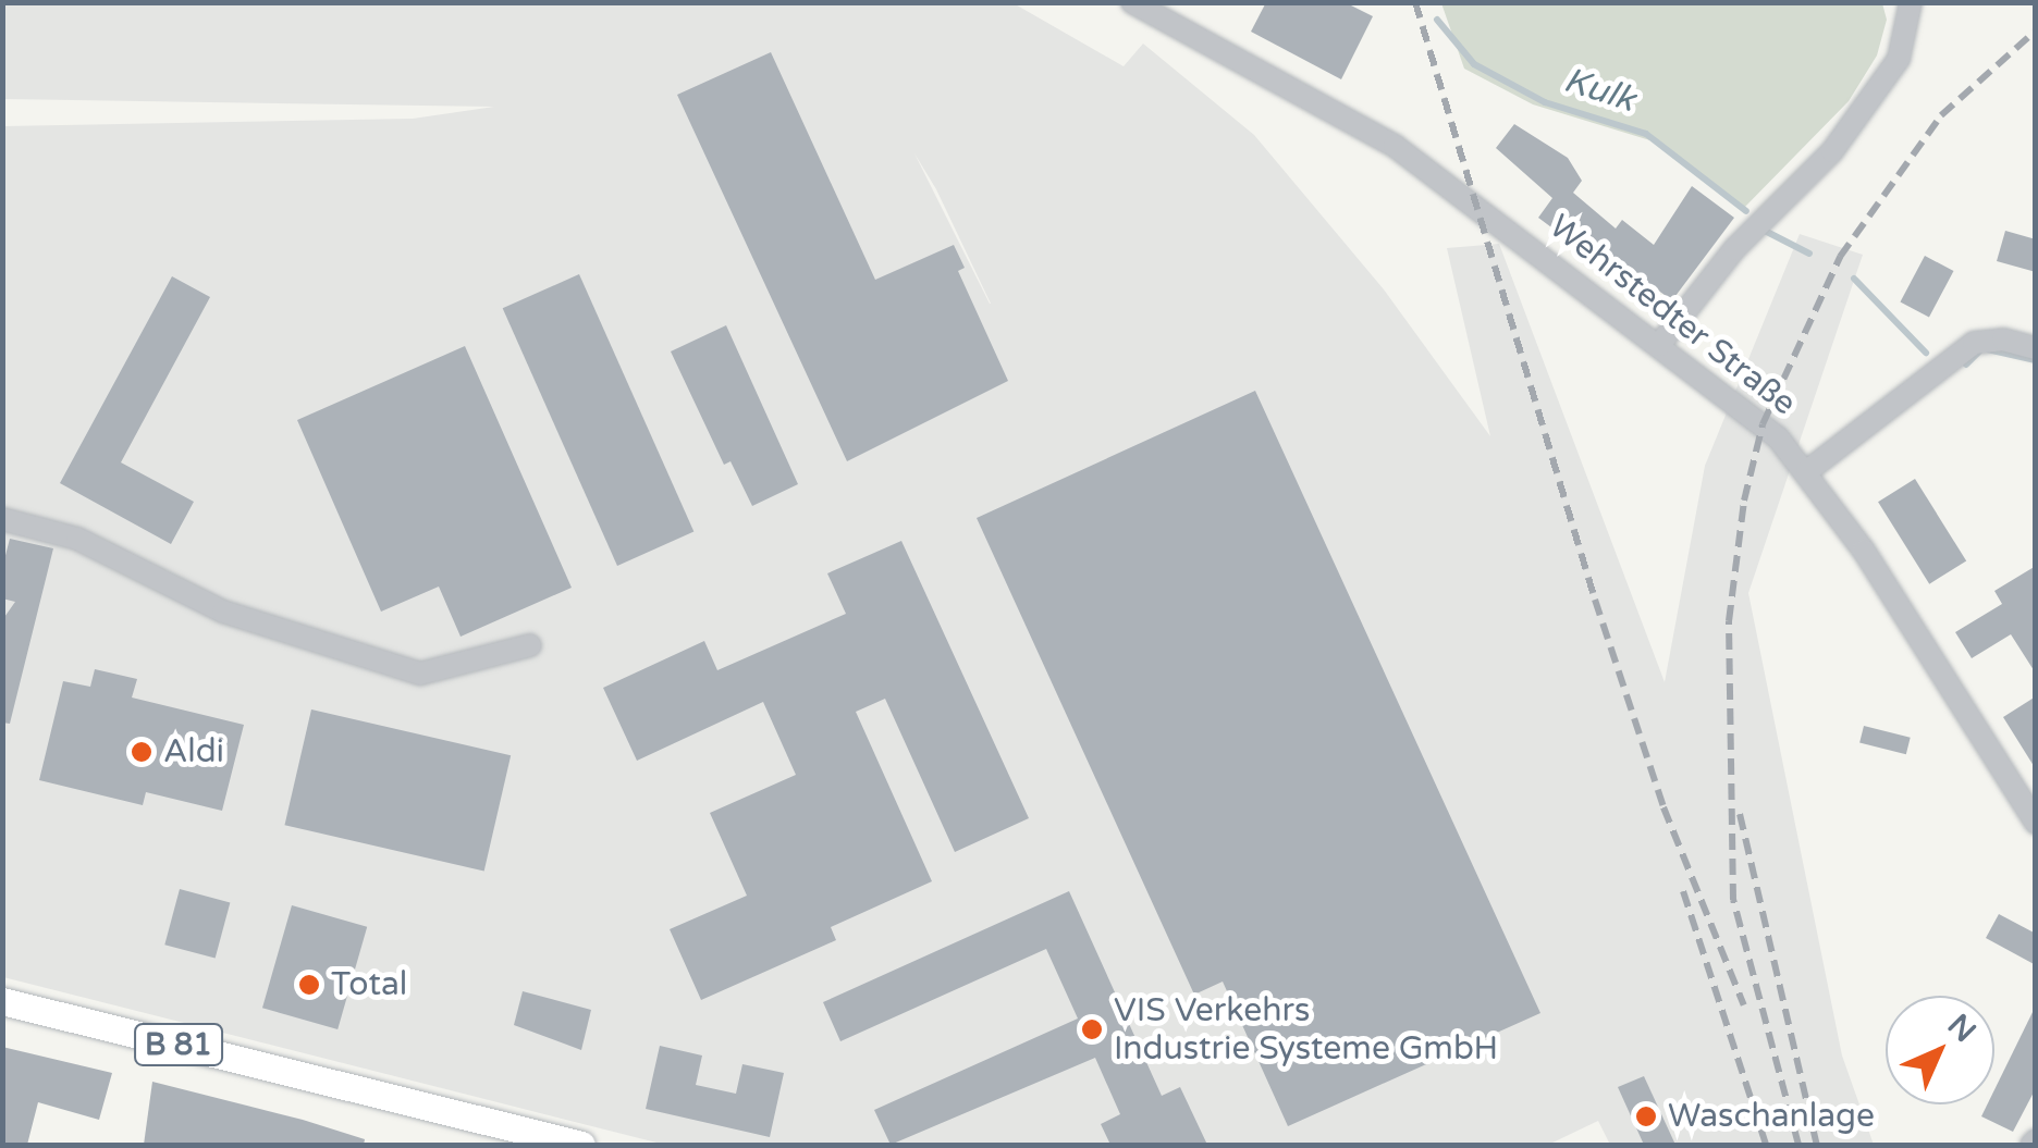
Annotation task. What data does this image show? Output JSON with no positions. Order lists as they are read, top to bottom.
{
  "streets": {
    "main road": ["B 81"],
    "street": ["Wehrstedter Straße"]
  },
  "water": ["Kulk"],
  "places": [
    "Aldi",
    "Total",
    "VIS Verkehrs Industrie Systeme GmbH",
    "Waschanlage"
  ],
  "north": "top right"
}
